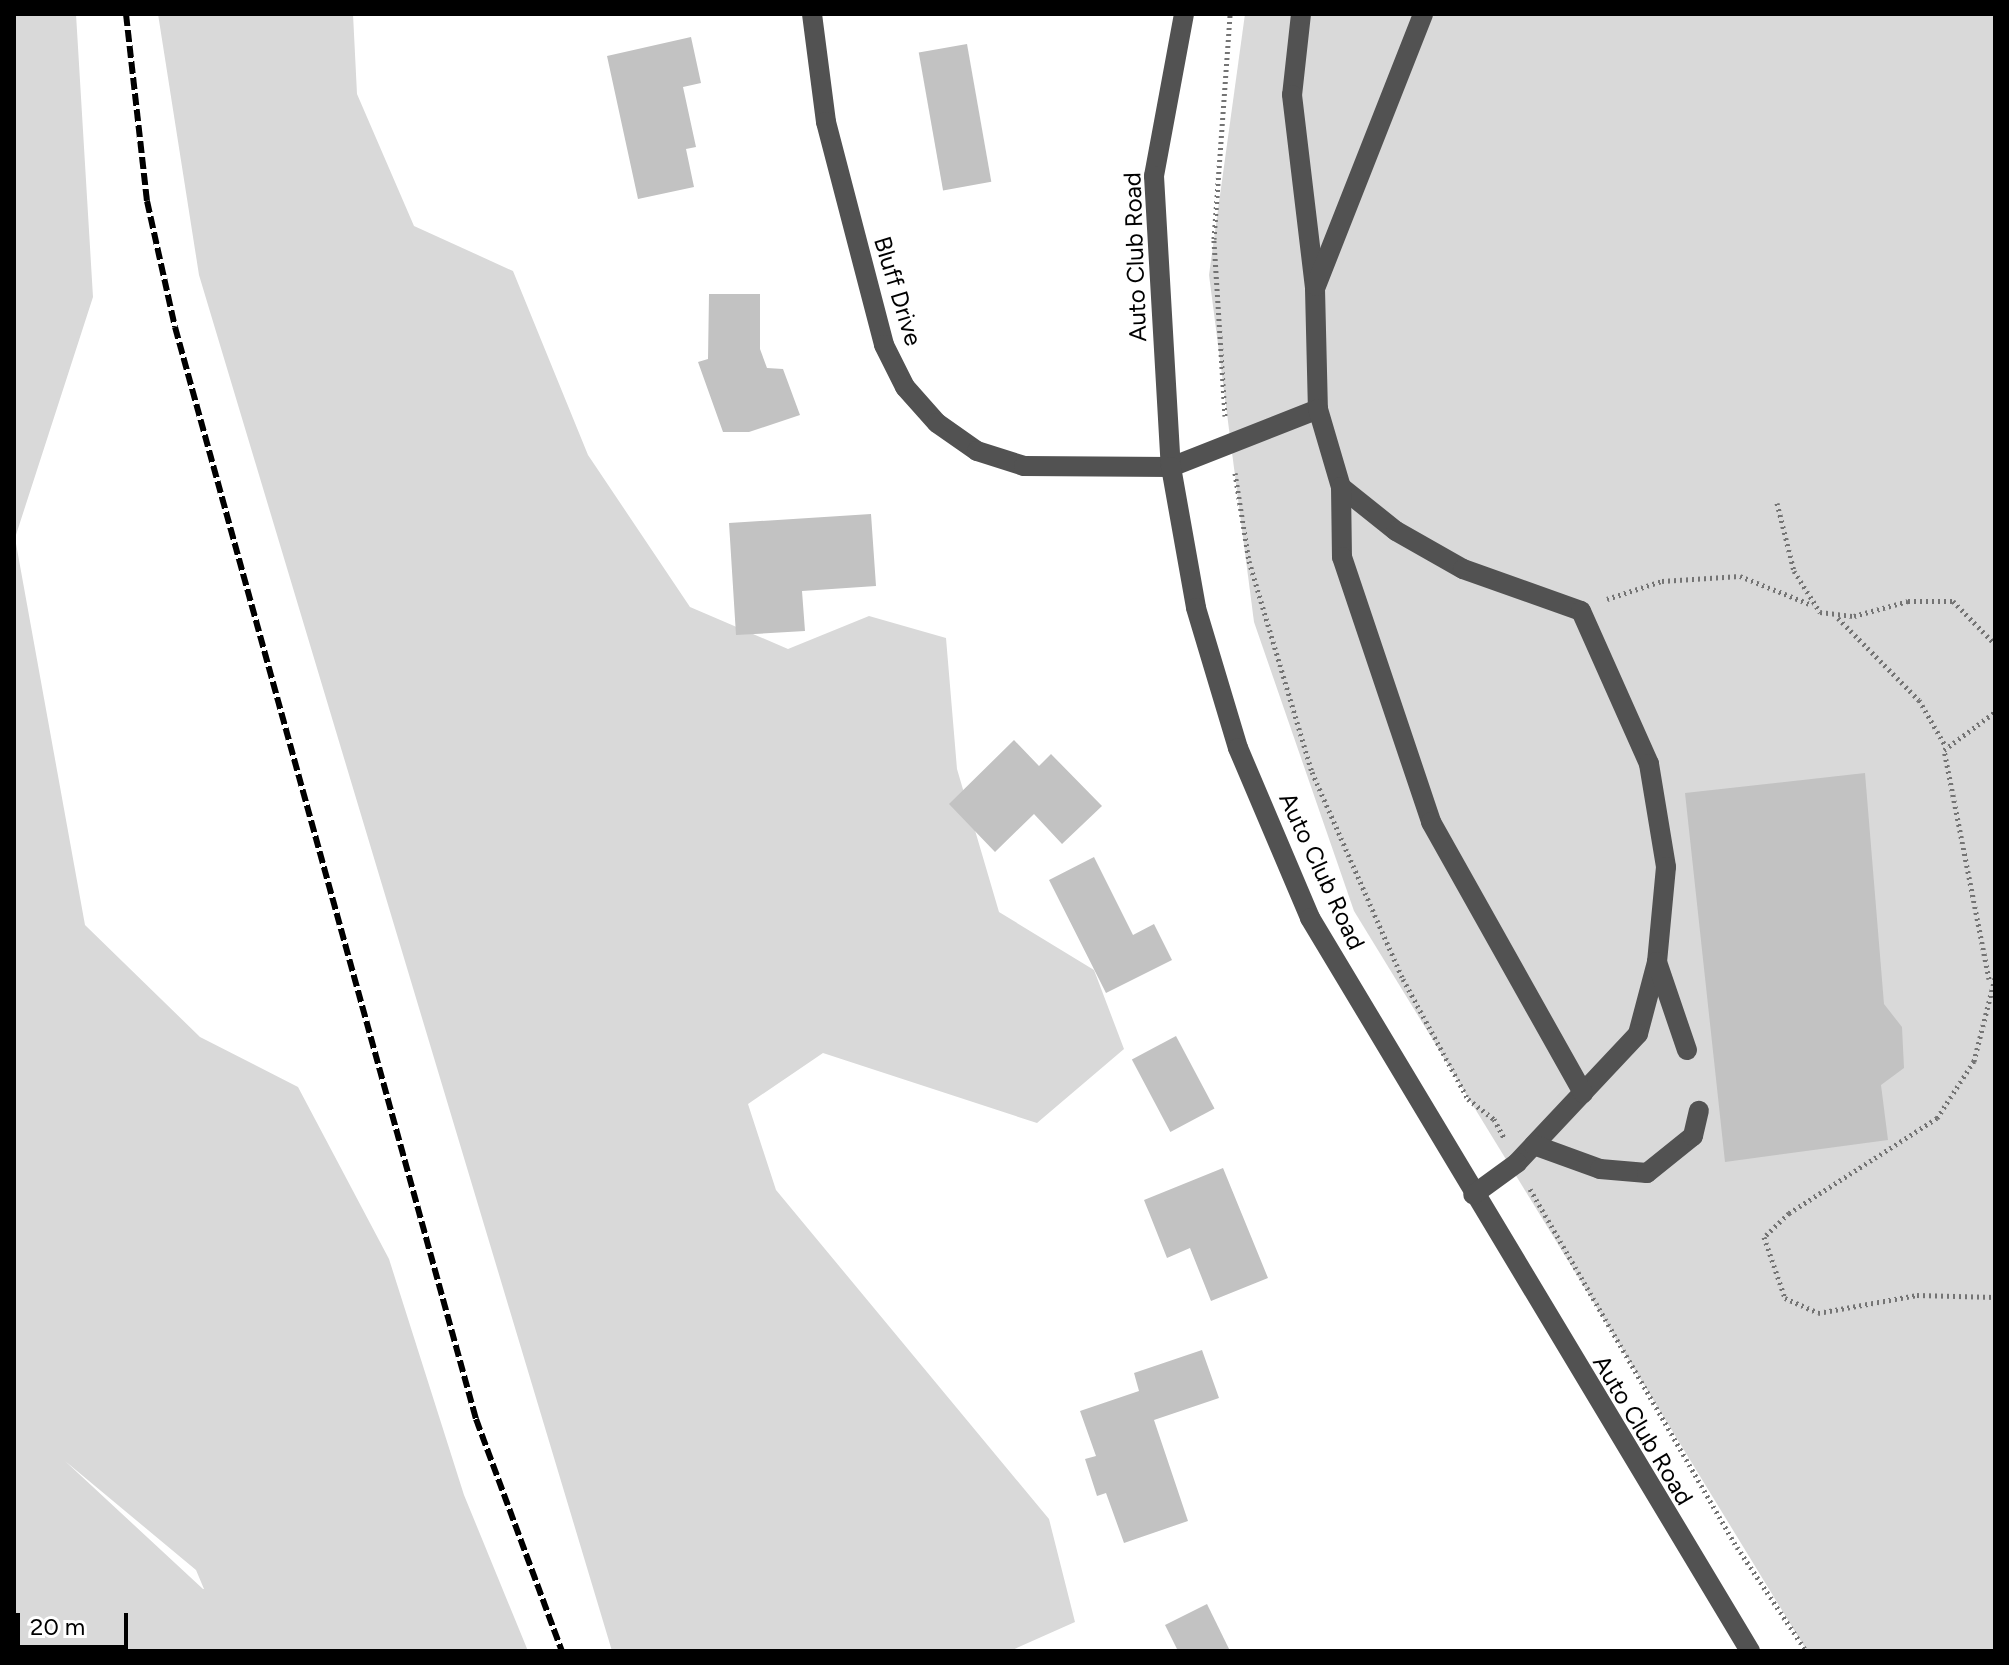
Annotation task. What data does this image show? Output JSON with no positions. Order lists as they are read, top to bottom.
{
  "streets": {
    "street": ["Auto Club Road", "Bluff Drive"]
  },
  "crossings": [
    ["Auto Club Road", "Bluff Drive"]
  ],
  "scale_bar": "20 m"
}
